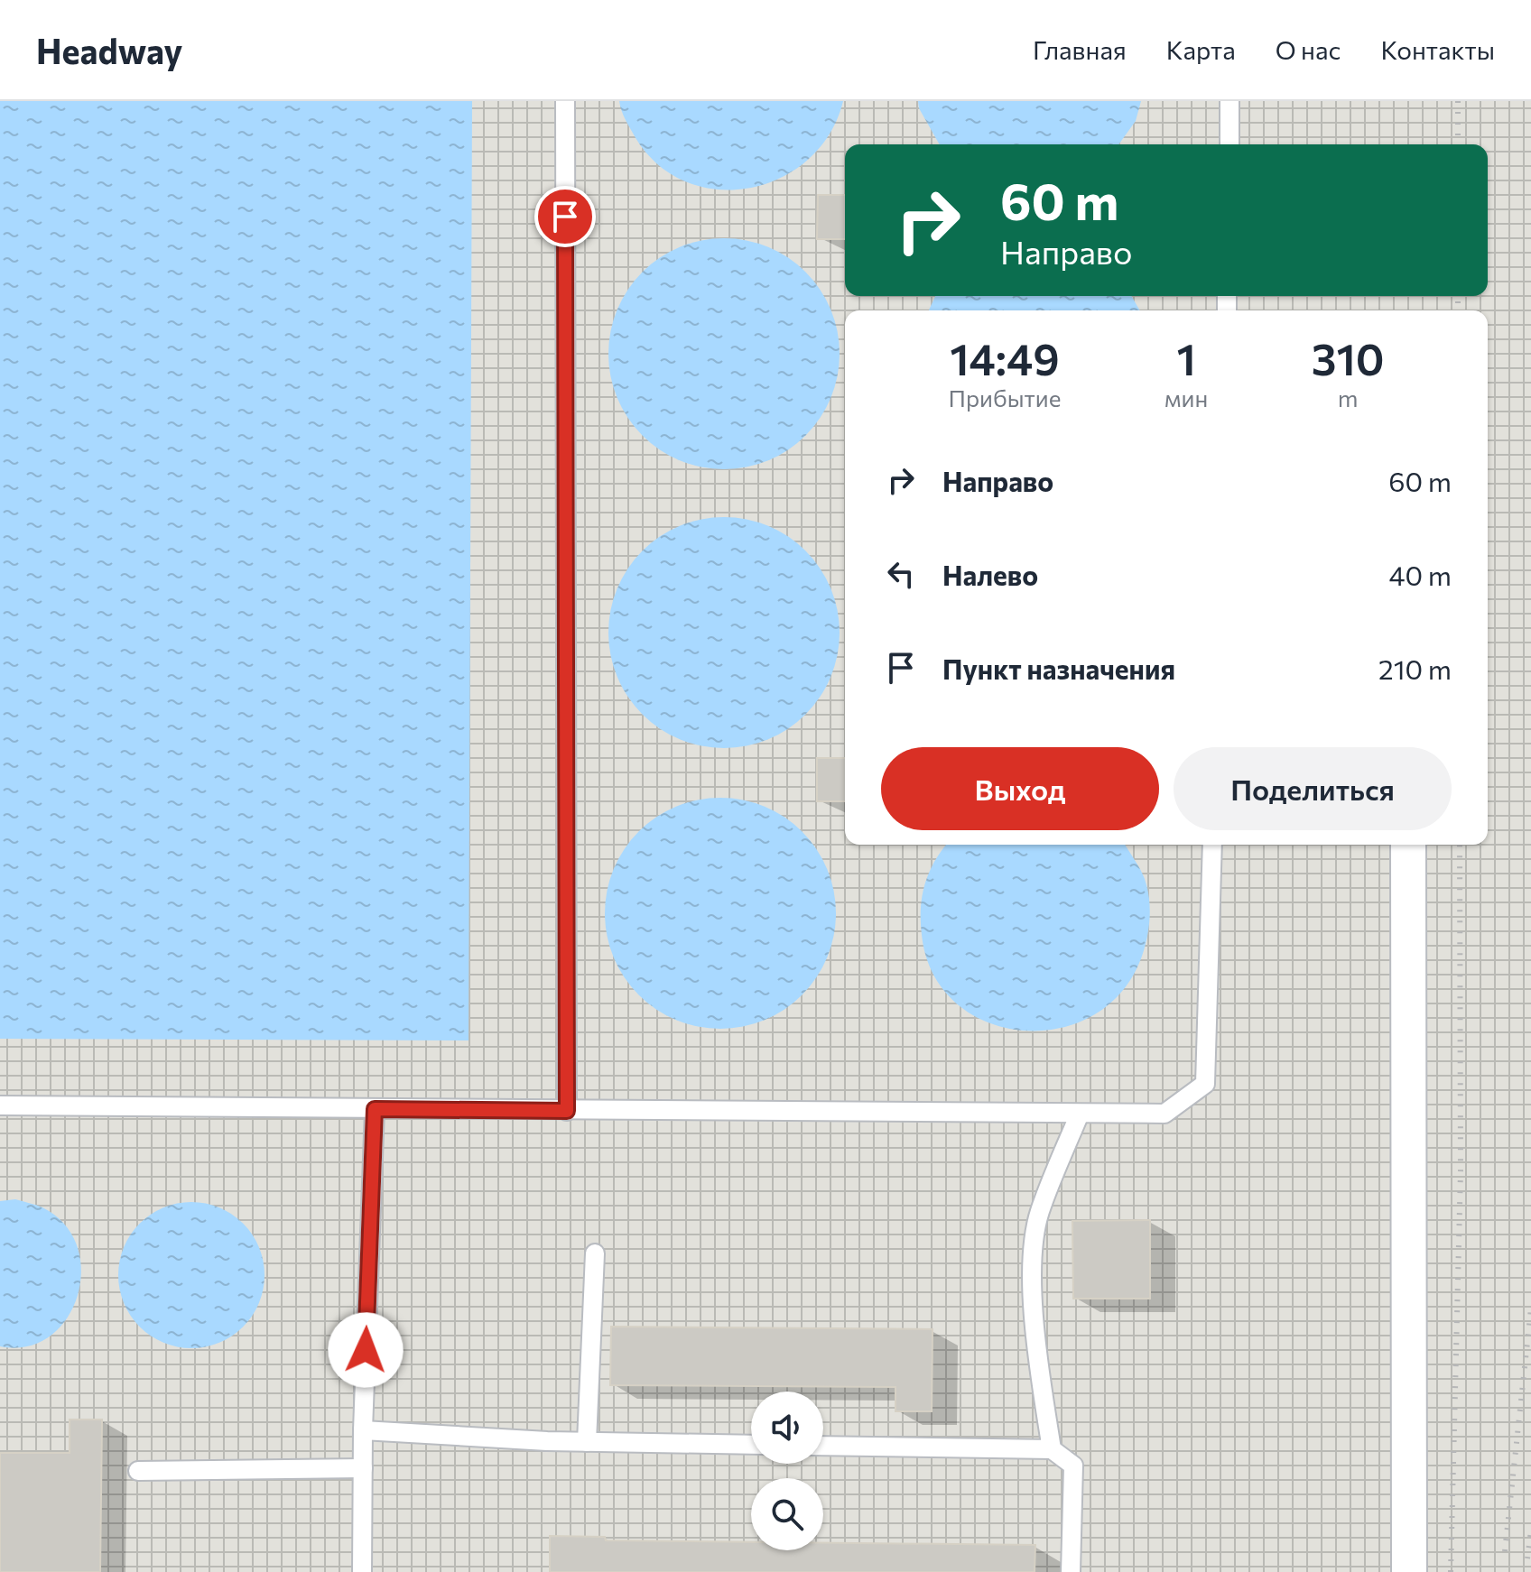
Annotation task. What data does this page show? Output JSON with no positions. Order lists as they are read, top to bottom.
{
  "page": {
    "header": "Headway",
    "nav": [
      "Главная",
      "Карта",
      "О нас",
      "Контакты"
    ],
    "turn": ["60 m", "Направо"],
    "eta": [
      "14:49",
      "Прибытие",
      "1",
      "мин",
      "310",
      "m"
    ],
    "list": [
      {
        "name": "Направо",
        "value": "60 m"
      },
      {
        "name": "Налево",
        "value": "40 m"
      },
      {
        "name": "Пункт назначения",
        "value": "210 m"
      }
    ],
    "buttons": ["Выход", "Поделиться"]
  }
}
